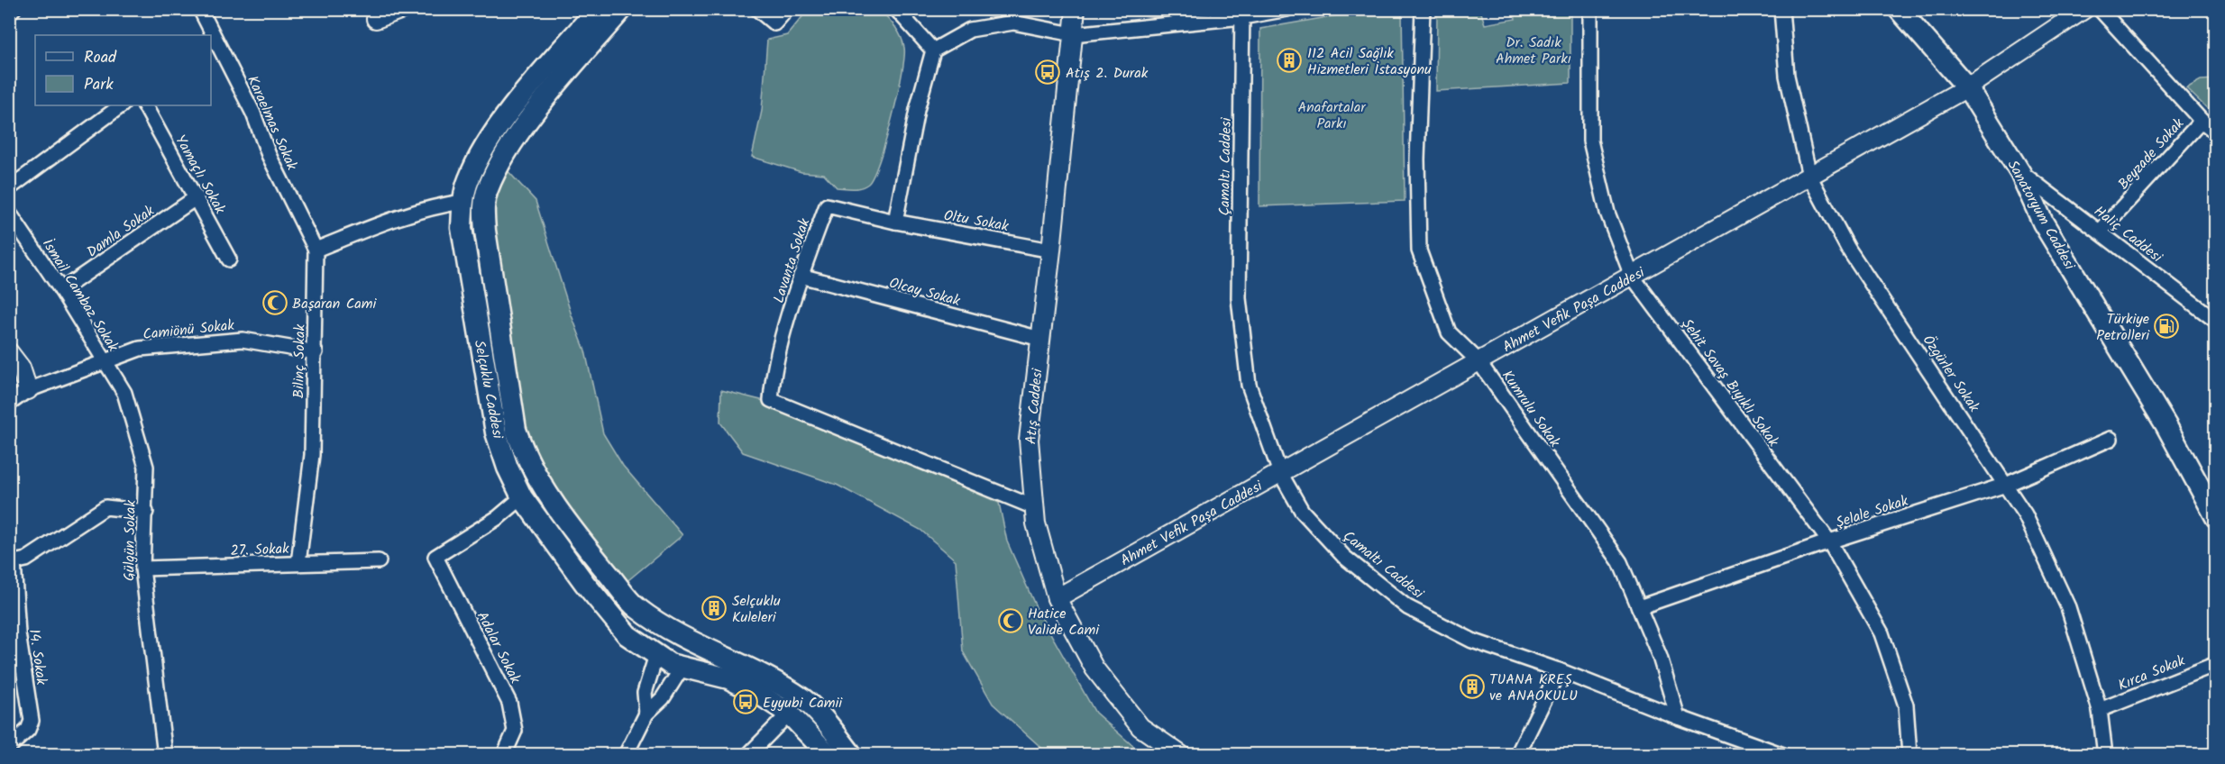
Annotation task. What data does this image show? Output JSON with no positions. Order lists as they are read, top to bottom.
{
  "streets": {
    "main road": ["Sanatoryum Caddesi", "Selçuklu Caddesi"],
    "street": [
      "Karaelmas Sokak",
      "Beyzade Sokak",
      "Çamaltı Caddesi",
      "Yamaçlı Sokak",
      "Oltu Sokak",
      "Damla Sokak",
      "Haliç Caddesi",
      "Lavanta Sokak",
      "Olcay Sokak",
      "İsmail Cambaz Sokak",
      "Ahmet Vefik Paşa Caddesi",
      "Camiönü Sokak",
      "Bilinç Sokak",
      "Özgürler Sokak",
      "Şehit Savaş Bıyıklı Sokak",
      "Atış Caddesi",
      "Kumrulu Sokak",
      "Şelale Sokak",
      "Gülgün Sokak",
      "27. Sokak",
      "Adalar Sokak",
      "14. Sokak",
      "Kırca Sokak"
    ]
  },
  "crossings": [
    ["Karaelmas Sokak", "Bilinç Sokak"],
    ["Beyzade Sokak", "Haliç Caddesi"],
    ["Çamaltı Caddesi", "Ahmet Vefik Paşa Caddesi"],
    ["Çamaltı Caddesi", "Kumrulu Sokak"],
    ["Yamaçlı Sokak", "Damla Sokak"],
    ["Sanatoryum Caddesi", "Haliç Caddesi"],
    ["Sanatoryum Caddesi", "Ahmet Vefik Paşa Caddesi"],
    ["Oltu Sokak", "Lavanta Sokak"],
    ["Oltu Sokak", "Atış Caddesi"],
    ["Damla Sokak", "İsmail Cambaz Sokak"],
    ["Lavanta Sokak", "Olcay Sokak"],
    ["Lavanta Sokak", "Atış Caddesi"],
    ["Olcay Sokak", "Atış Caddesi"],
    ["İsmail Cambaz Sokak", "Camiönü Sokak"],
    ["İsmail Cambaz Sokak", "Gülgün Sokak"],
    ["Ahmet Vefik Paşa Caddesi", "Özgürler Sokak"],
    ["Ahmet Vefik Paşa Caddesi", "Şehit Savaş Bıyıklı Sokak"],
    ["Ahmet Vefik Paşa Caddesi", "Atış Caddesi"],
    ["Ahmet Vefik Paşa Caddesi", "Kumrulu Sokak"],
    ["Camiönü Sokak", "Bilinç Sokak"],
    ["Bilinç Sokak", "27. Sokak"],
    ["Özgürler Sokak", "Şelale Sokak"],
    ["Özgürler Sokak", "Kırca Sokak"],
    ["Şehit Savaş Bıyıklı Sokak", "Şelale Sokak"],
    ["Selçuklu Caddesi", "Adalar Sokak"],
    ["Kumrulu Sokak", "Şelale Sokak"],
    ["Gülgün Sokak", "27. Sokak"]
  ],
  "parks": ["Dr. Sadık Ahmet Parkı", "Anafartalar Parkı"],
  "places": {
    "building": ["112 Acil Sağlık Hizmetleri İstasyonu", "Selçuklu Kuleleri", "TUANA KREŞ ve ANAOKULU"],
    "bus stop": ["Atış 2. Durak", "Eyyubi Camii"],
    "mosque": ["Başaran Cami", "Hatice Valide Cami"],
    "fuel station": ["Türkiye Petrolleri"]
  },
  "legend": ["Road", "Park"]
}
